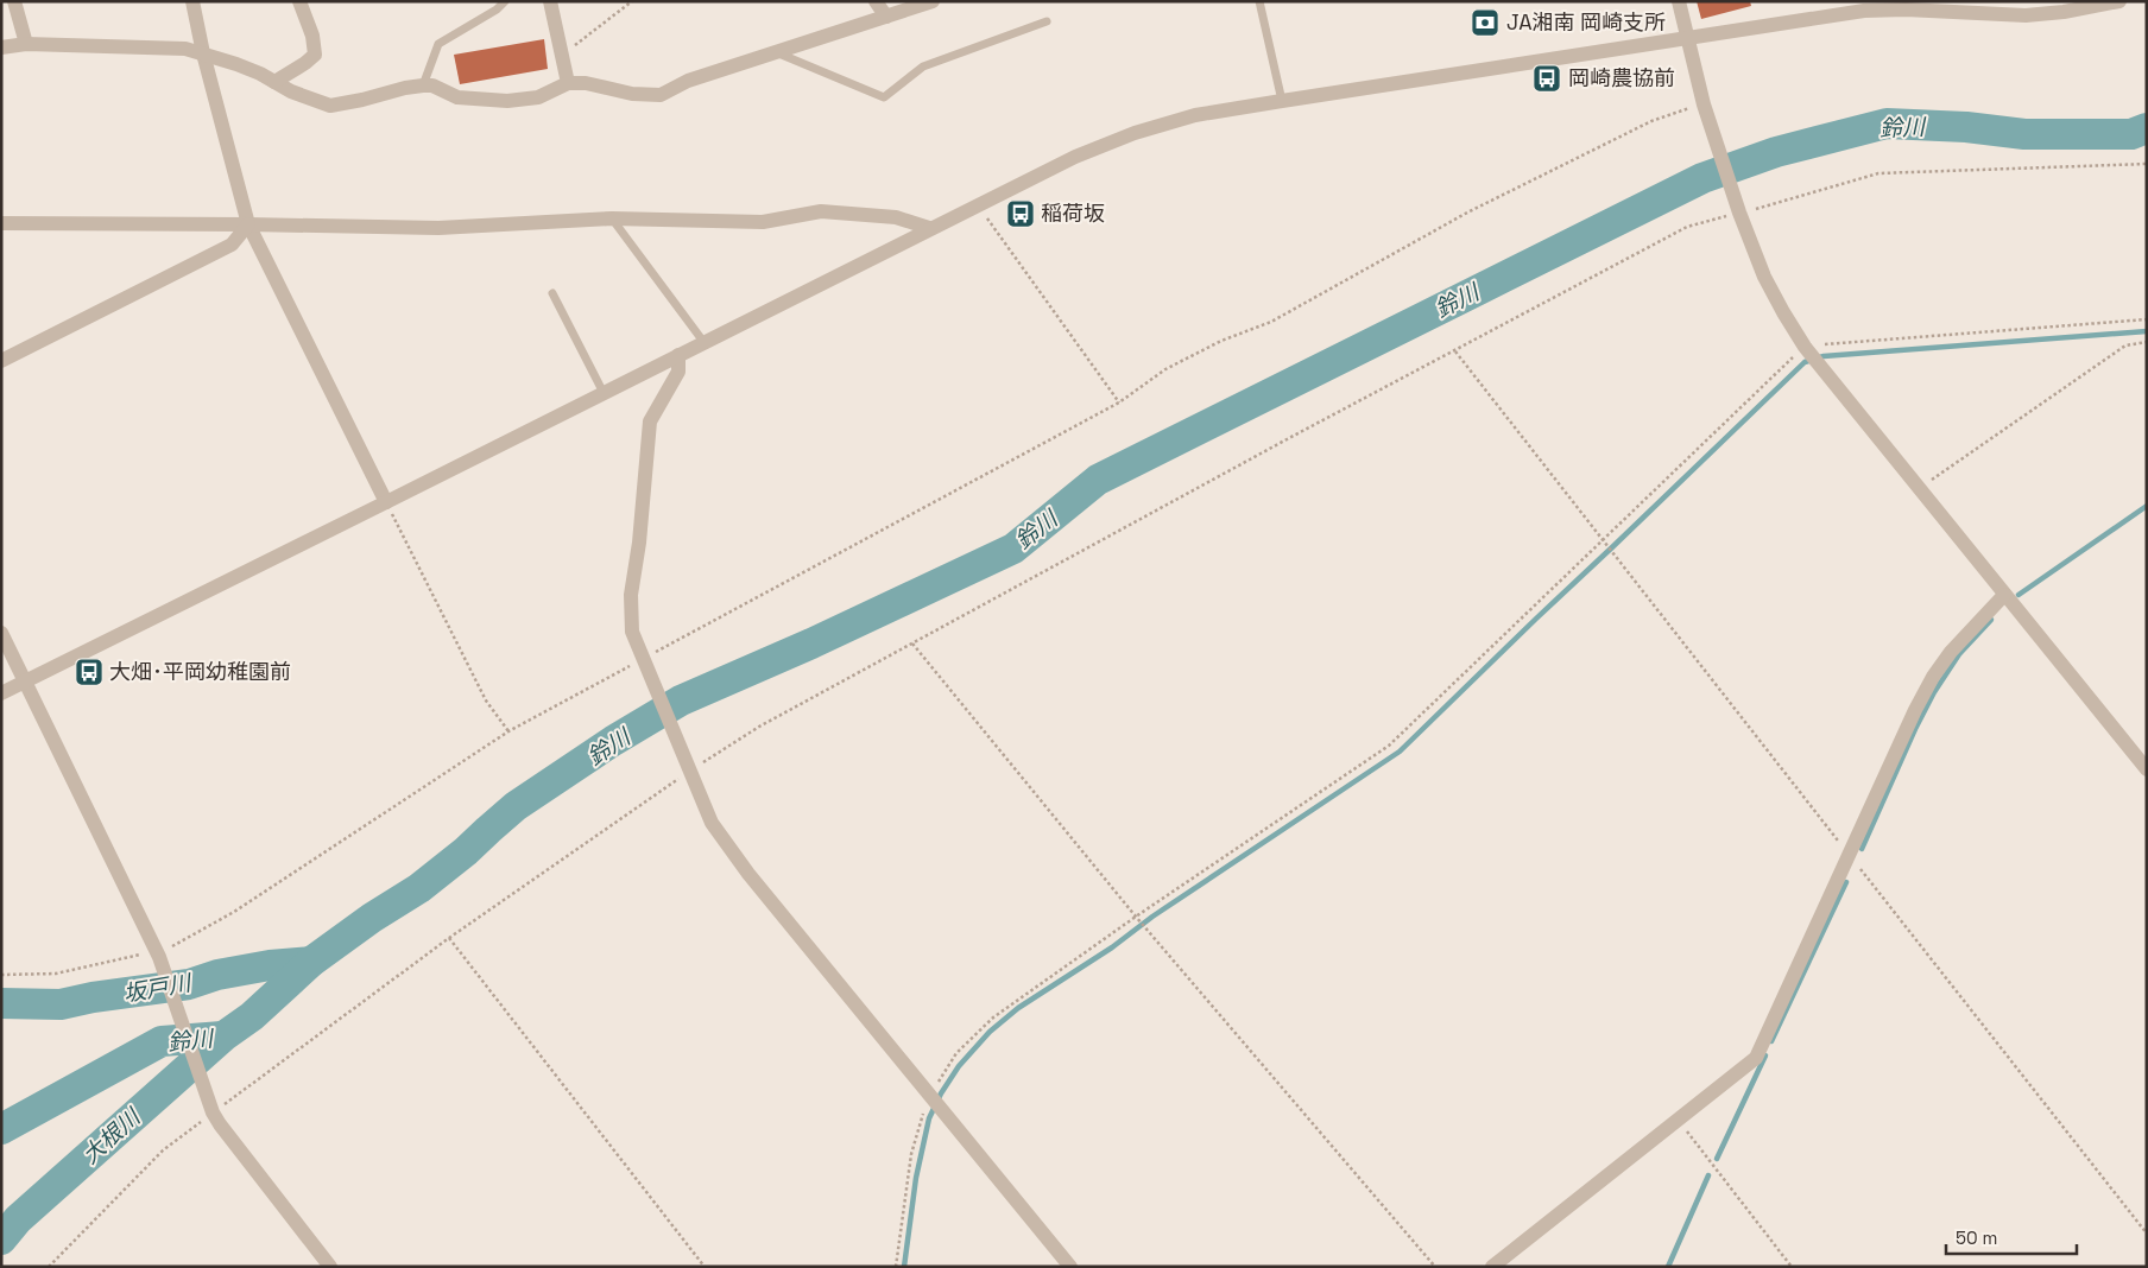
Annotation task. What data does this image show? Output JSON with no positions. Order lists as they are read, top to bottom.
{
  "water": ["鈴川", "坂戸川", "大根川"],
  "places": {
    "bank": ["JA湘南 岡崎支所"],
    "bus stop": ["岡崎農協前", "稲荷坂", "大畑･平岡幼稚園前"]
  },
  "scale_bar": "50 m"
}
